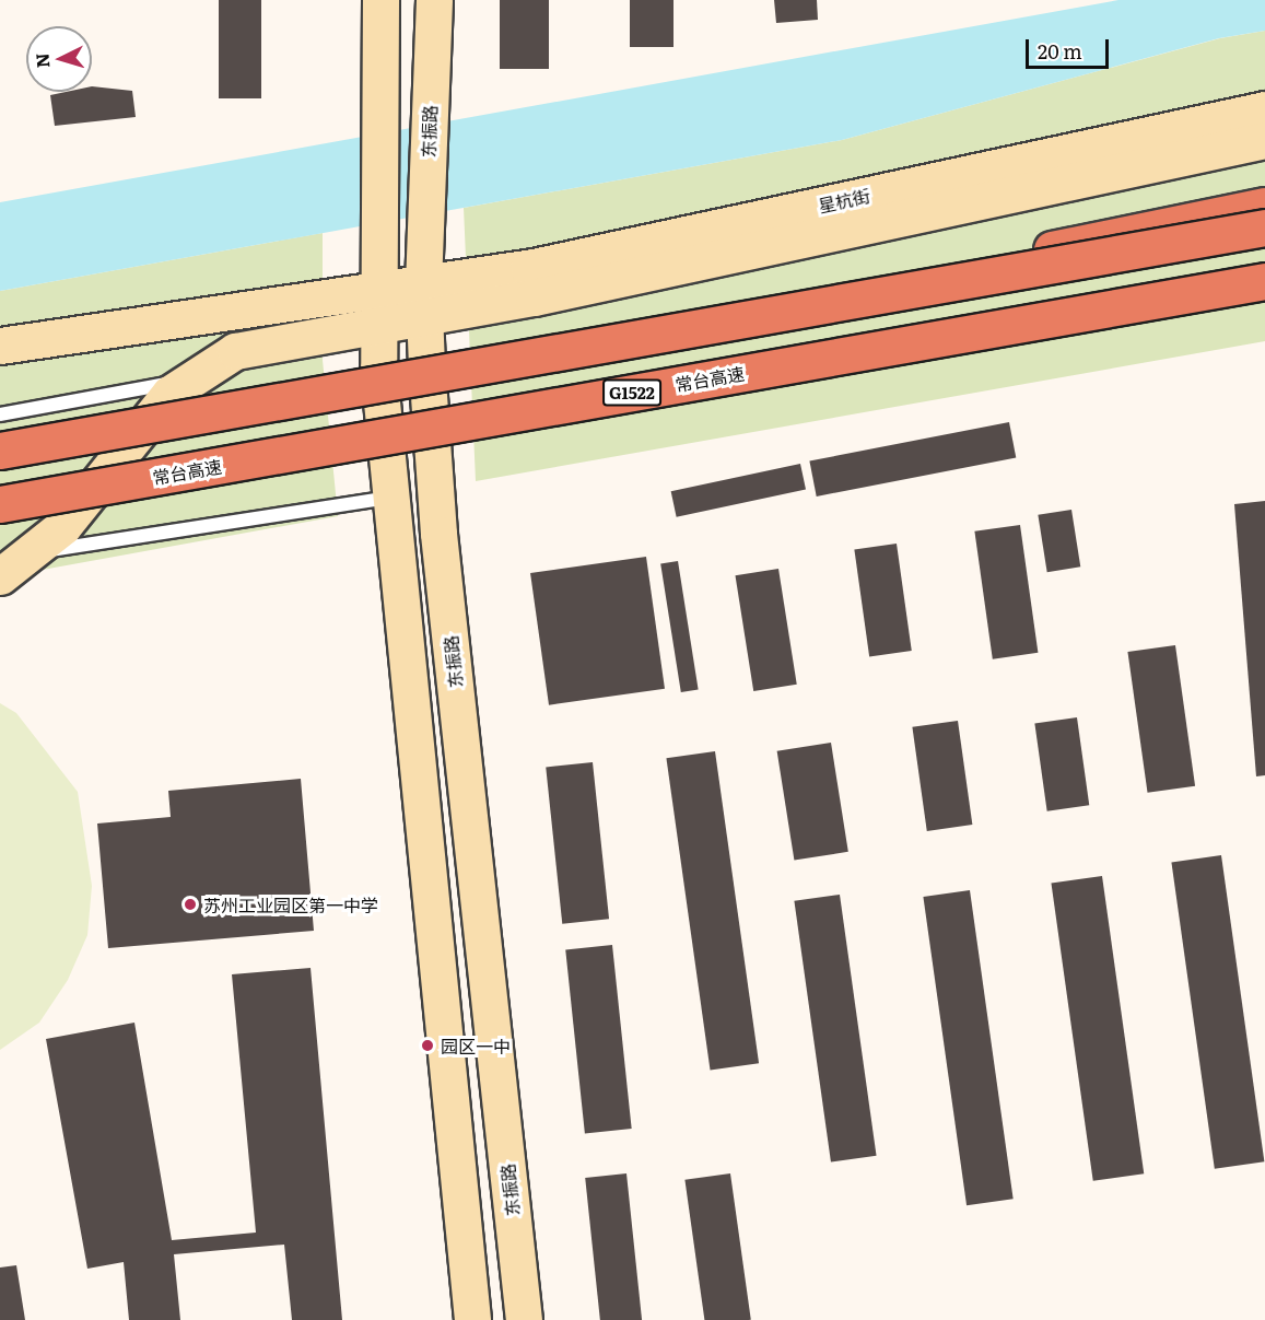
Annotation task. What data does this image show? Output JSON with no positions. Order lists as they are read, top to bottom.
{
  "streets": {
    "highway": ["常台高速", "G1522"],
    "main road": ["东振路", "星杭街"]
  },
  "crossings": [
    ["东振路", "星杭街"]
  ],
  "places": ["苏州工业园区第一中学", "园区一中"],
  "scale_bar": "20 m",
  "north": "left"
}
